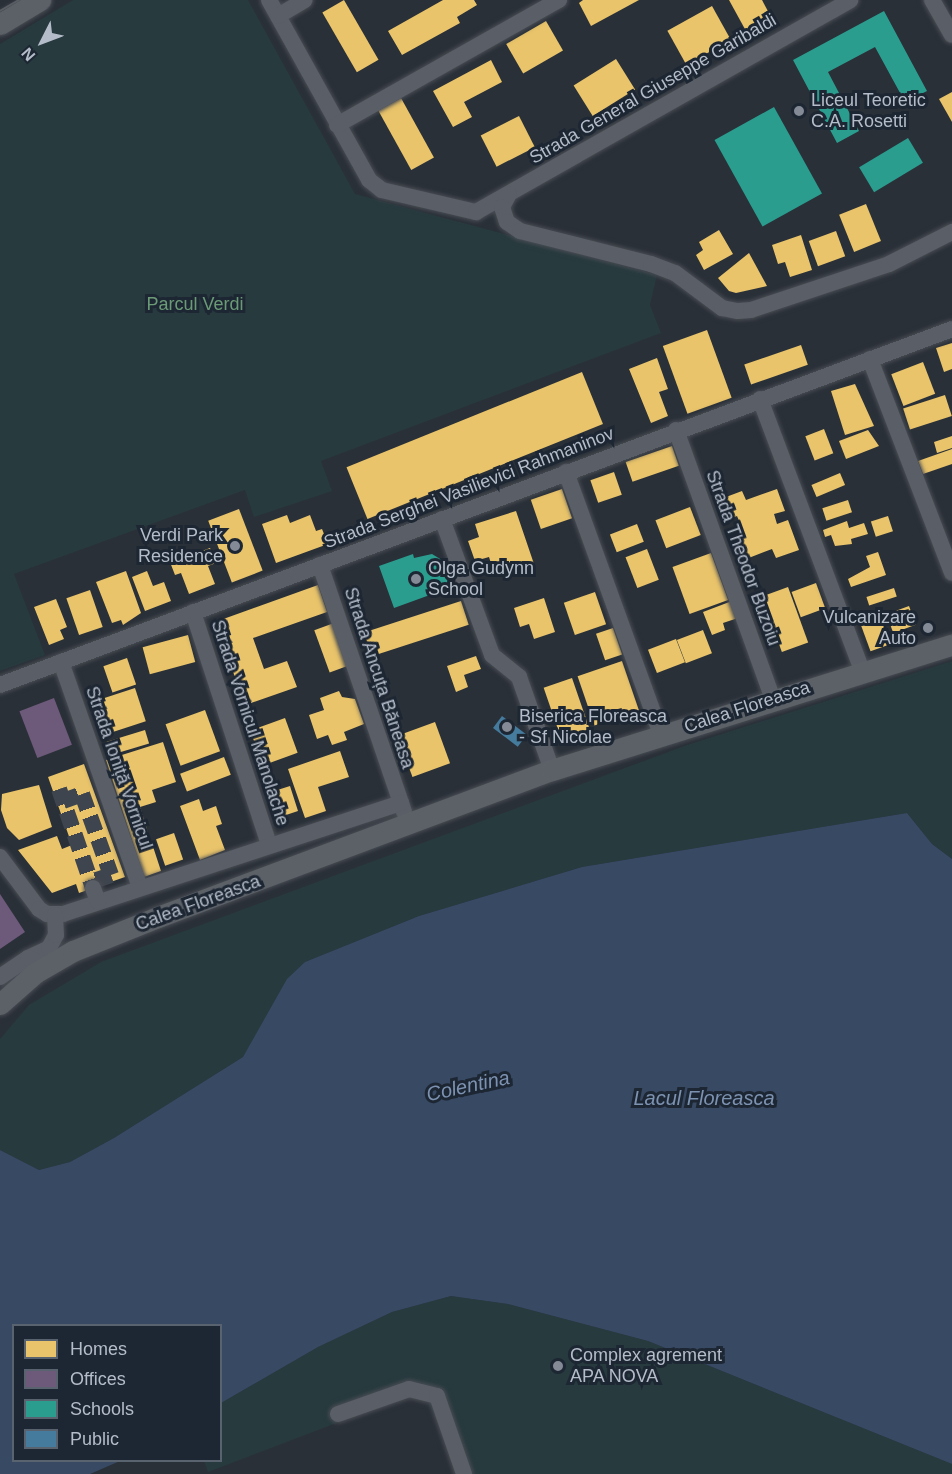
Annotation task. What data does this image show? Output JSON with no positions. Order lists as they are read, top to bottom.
{
  "streets": {
    "main road": ["Calea Floreasca"],
    "street": [
      "Strada General Giuseppe Garibaldi",
      "Strada Serghei Vasilievici Rahmaninov",
      "Strada Theodor Buzoiu",
      "Strada Ancuța Băneasa",
      "Strada Vornicul Manolache",
      "Strada Ioniță Vornicul"
    ]
  },
  "crossings": [
    ["Strada Serghei Vasilievici Rahmaninov", "Strada Theodor Buzoiu"],
    ["Strada Serghei Vasilievici Rahmaninov", "Strada Ancuța Băneasa"],
    ["Strada Serghei Vasilievici Rahmaninov", "Strada Vornicul Manolache"],
    ["Strada Serghei Vasilievici Rahmaninov", "Strada Ioniță Vornicul"],
    ["Strada Theodor Buzoiu", "Calea Floreasca"],
    ["Strada Ancuța Băneasa", "Calea Floreasca"],
    ["Calea Floreasca", "Strada Vornicul Manolache"],
    ["Calea Floreasca", "Strada Ioniță Vornicul"]
  ],
  "water": ["Colentina", "Lacul Floreasca"],
  "parks": ["Parcul Verdi"],
  "places": [
    "Liceul Teoretic C.A. Rosetti",
    "Verdi Park Residence",
    "Olga Gudynn School",
    "Vulcanizare Auto",
    "Biserica Floreasca - Sf Nicolae",
    "Complex agrement APA NOVA"
  ],
  "legend": [
    "Homes",
    "Offices",
    "Schools",
    "Public"
  ],
  "north": "bottom left"
}
